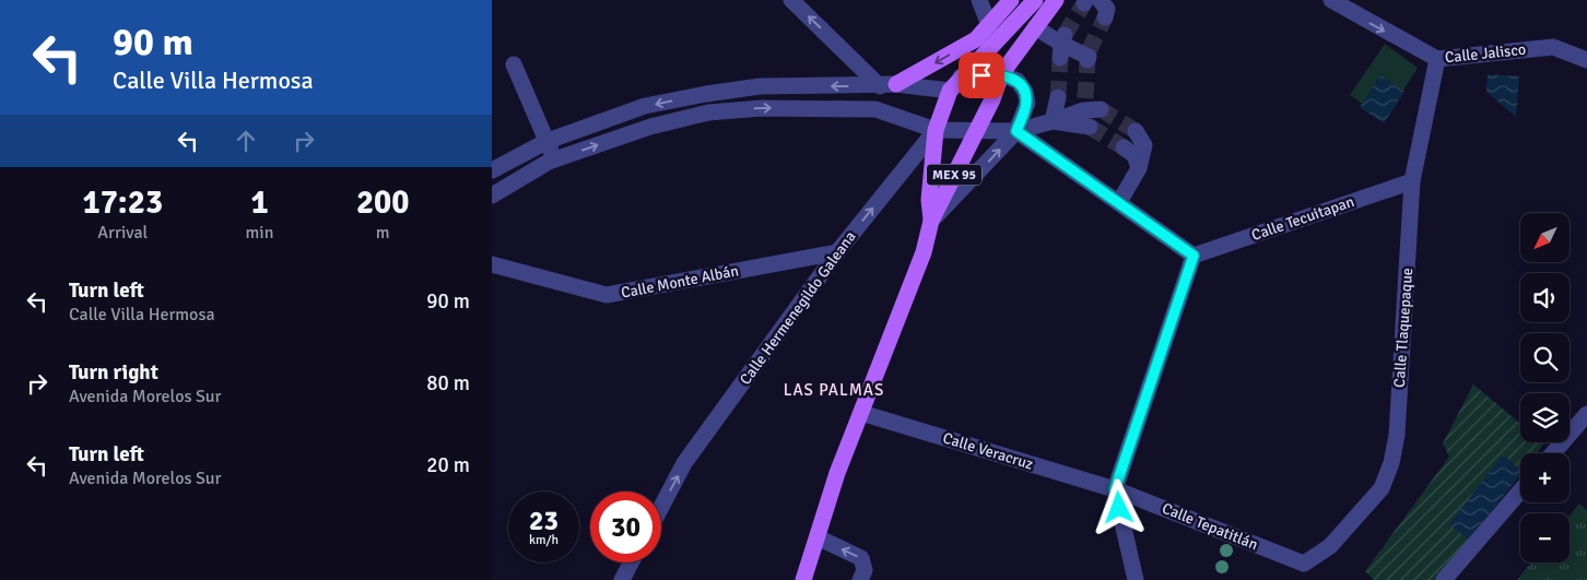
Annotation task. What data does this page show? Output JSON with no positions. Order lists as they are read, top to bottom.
{
  "streets": {
    "main road": ["MEX 95"],
    "street": [
      "Calle Jalisco",
      "Calle Tecuitapan",
      "Calle Monte Albán",
      "Calle Hermenegildo Galeana",
      "Calle Tlaquepaque",
      "Calle Veracruz",
      "Calle Tepatitlán"
    ]
  },
  "crossings": [
    ["Calle Jalisco", "Calle Tlaquepaque"],
    ["MEX 95", "Calle Hermenegildo Galeana"],
    ["MEX 95", "Calle Veracruz"],
    ["Calle Tecuitapan", "Calle Tlaquepaque"],
    ["Calle Monte Albán", "Calle Hermenegildo Galeana"],
    ["Calle Tlaquepaque", "Calle Tepatitlán"],
    ["Calle Veracruz", "Calle Tepatitlán"]
  ],
  "one_way": ["Calle Jalisco", "Calle Hermenegildo Galeana"],
  "districts": ["LAS PALMAS"],
  "north": "bottom left",
  "page": {
    "turn": ["90 m", "Calle Villa Hermosa"],
    "eta": [
      "17:23",
      "Arrival",
      "1",
      "min",
      "200",
      "m"
    ],
    "map_buttons": ["+", "−"],
    "list": [
      {
        "name": "Turn left",
        "note": "Calle Villa Hermosa",
        "value": "90 m"
      },
      {
        "name": "Turn right",
        "note": "Avenida Morelos Sur",
        "value": "80 m"
      },
      {
        "name": "Turn left",
        "note": "Avenida Morelos Sur",
        "value": "20 m"
      }
    ],
    "speed": "23 km/h",
    "limit": "30"
  }
}
